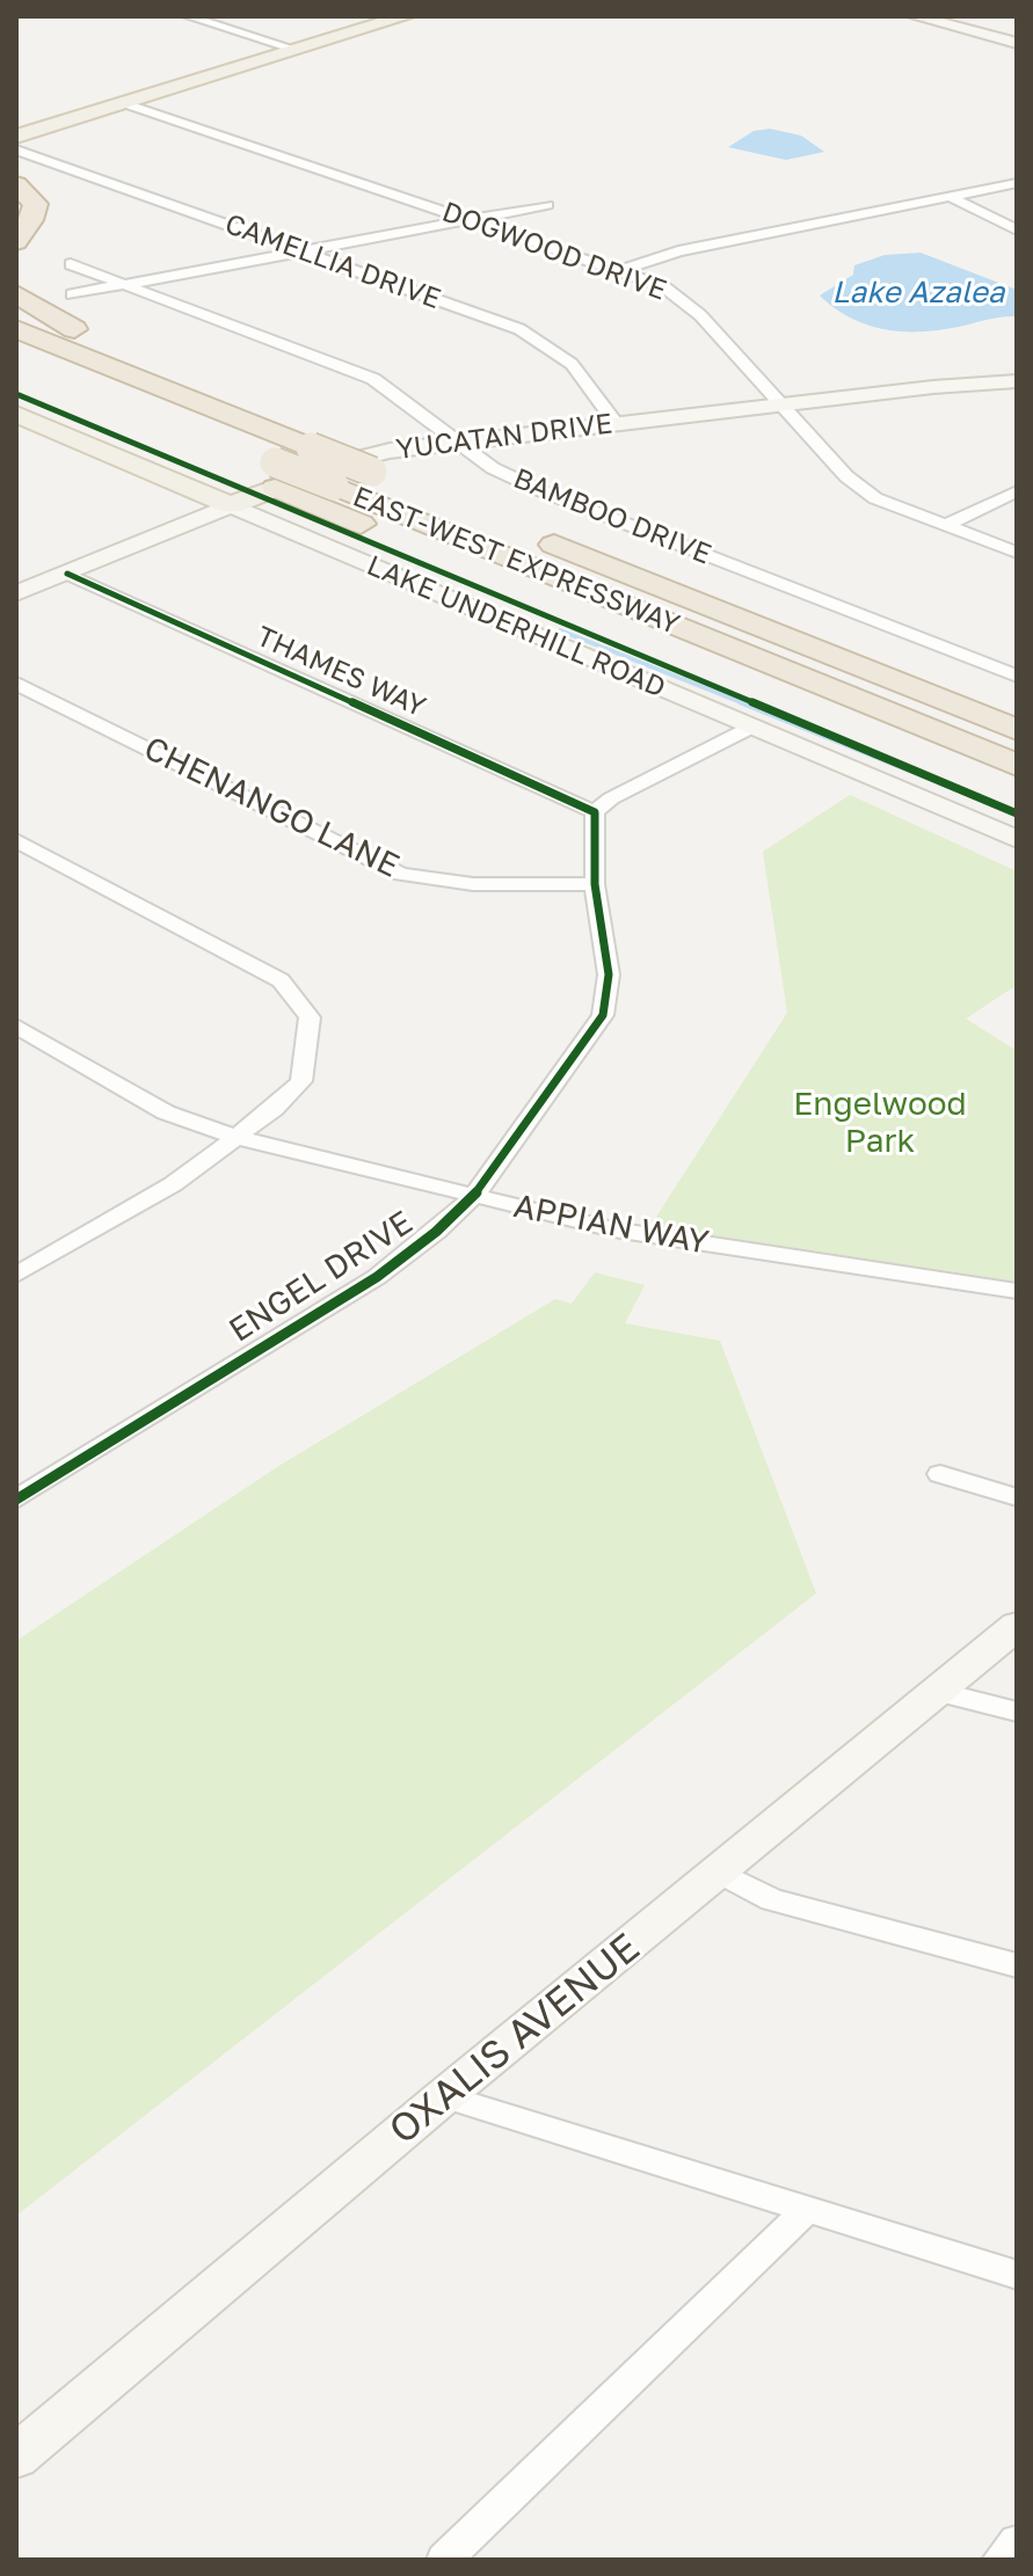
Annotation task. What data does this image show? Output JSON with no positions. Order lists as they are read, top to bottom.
{
  "streets": {
    "highway": ["EAST-WEST EXPRESSWAY"],
    "main road": ["YUCATAN DRIVE", "LAKE UNDERHILL ROAD"],
    "street": [
      "DOGWOOD DRIVE",
      "CAMELLIA DRIVE",
      "BAMBOO DRIVE",
      "THAMES WAY",
      "CHENANGO LANE",
      "APPIAN WAY",
      "ENGEL DRIVE",
      "OXALIS AVENUE"
    ]
  },
  "crossings": [
    ["DOGWOOD DRIVE", "YUCATAN DRIVE"],
    ["CAMELLIA DRIVE", "YUCATAN DRIVE"],
    ["YUCATAN DRIVE", "BAMBOO DRIVE"],
    ["YUCATAN DRIVE", "EAST-WEST EXPRESSWAY"],
    ["YUCATAN DRIVE", "LAKE UNDERHILL ROAD"],
    ["YUCATAN DRIVE", "THAMES WAY"],
    ["THAMES WAY", "ENGEL DRIVE"],
    ["CHENANGO LANE", "ENGEL DRIVE"],
    ["APPIAN WAY", "ENGEL DRIVE"]
  ],
  "water": ["Lake Azalea"],
  "parks": ["Engelwood Park"]
}
